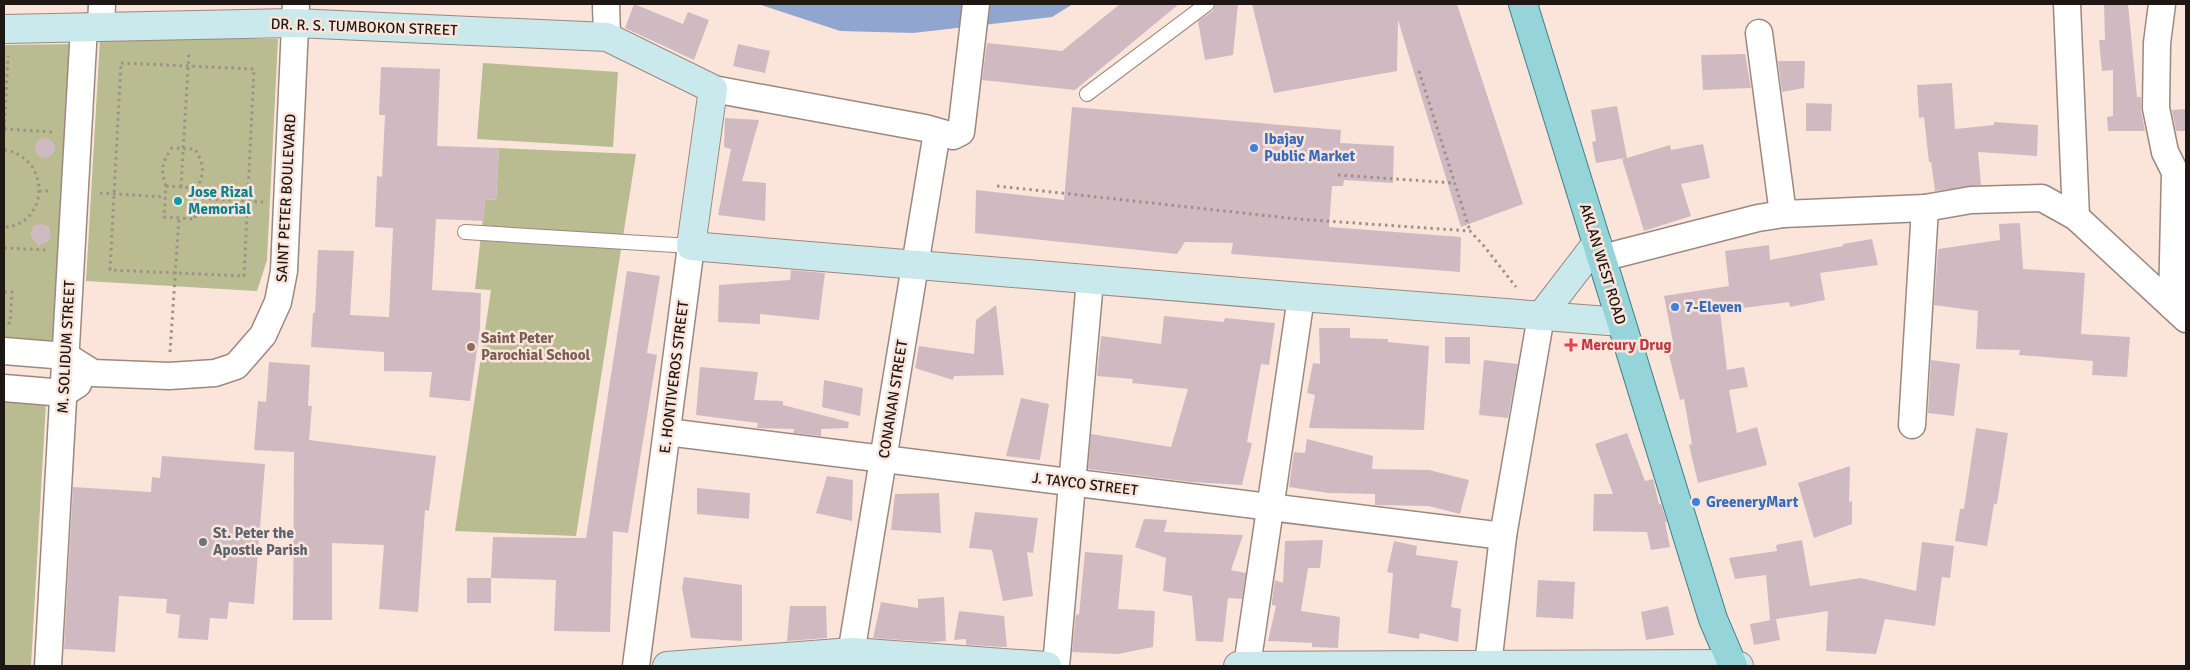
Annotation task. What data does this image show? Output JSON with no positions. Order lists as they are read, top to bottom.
{
  "streets": {
    "main road": ["AKLAN WEST ROAD"],
    "street": [
      "DR. R. S. TUMBOKON STREET",
      "SAINT PETER BOULEVARD",
      "M. SOLIDUM STREET",
      "E. HONTIVEROS STREET",
      "CONANAN STREET",
      "J. TAYCO STREET"
    ]
  },
  "crossings": [
    ["DR. R. S. TUMBOKON STREET", "SAINT PETER BOULEVARD"],
    ["DR. R. S. TUMBOKON STREET", "M. SOLIDUM STREET"],
    ["DR. R. S. TUMBOKON STREET", "E. HONTIVEROS STREET"],
    ["SAINT PETER BOULEVARD", "M. SOLIDUM STREET"],
    ["E. HONTIVEROS STREET", "J. TAYCO STREET"],
    ["CONANAN STREET", "J. TAYCO STREET"]
  ],
  "places": {
    "other": [
      "Ibajay Public Market",
      "Jose Rizal Memorial",
      "7-Eleven",
      "Saint Peter Parochial School",
      "GreeneryMart",
      "St. Peter the Apostle Parish"
    ],
    "health": ["Mercury Drug"]
  }
}
